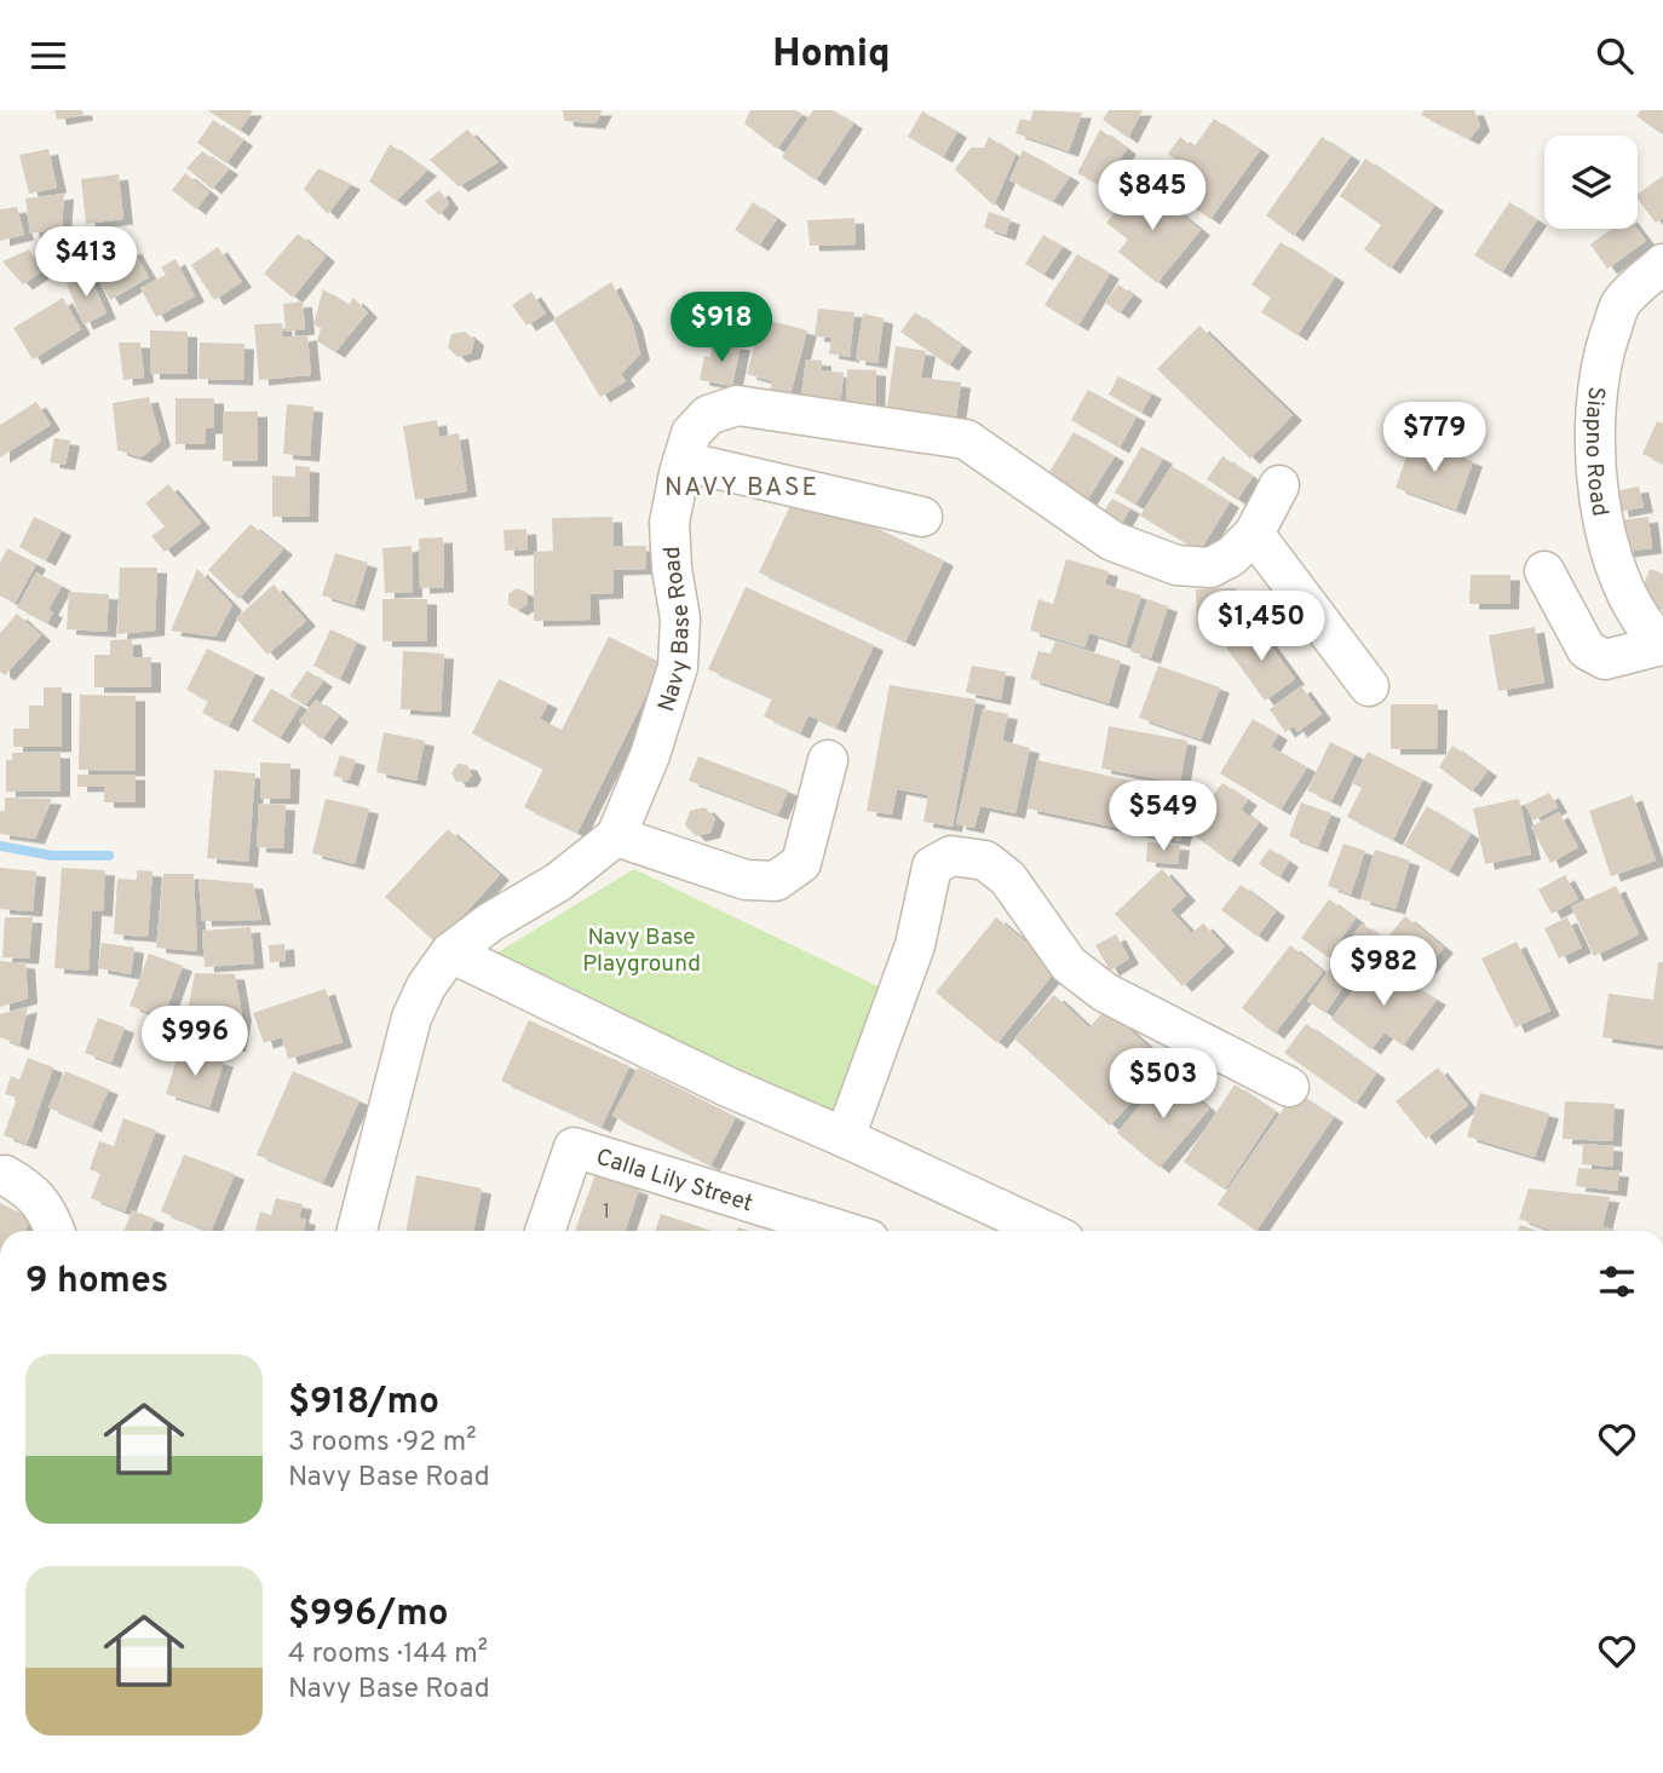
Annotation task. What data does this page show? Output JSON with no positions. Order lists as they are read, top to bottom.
{
  "streets": {
    "street": ["Siapno Road", "Navy Base Road", "Calla Lily Street"]
  },
  "districts": ["NAVY BASE"],
  "parks": ["Navy Base Playground"],
  "house_numbers": ["1"],
  "page": {
    "header": "Homiq",
    "price": [
      "$845",
      "$413",
      "$918",
      "$779",
      "$1,450",
      "$549",
      "$982",
      "$996",
      "$503"
    ],
    "heading": "9 homes",
    "list": [
      {
        "name": "$918/mo",
        "note": "3 rooms · 92 m² · Navy Base Road"
      },
      {
        "name": "$996/mo",
        "note": "4 rooms · 144 m² · Navy Base Road"
      }
    ]
  }
}
